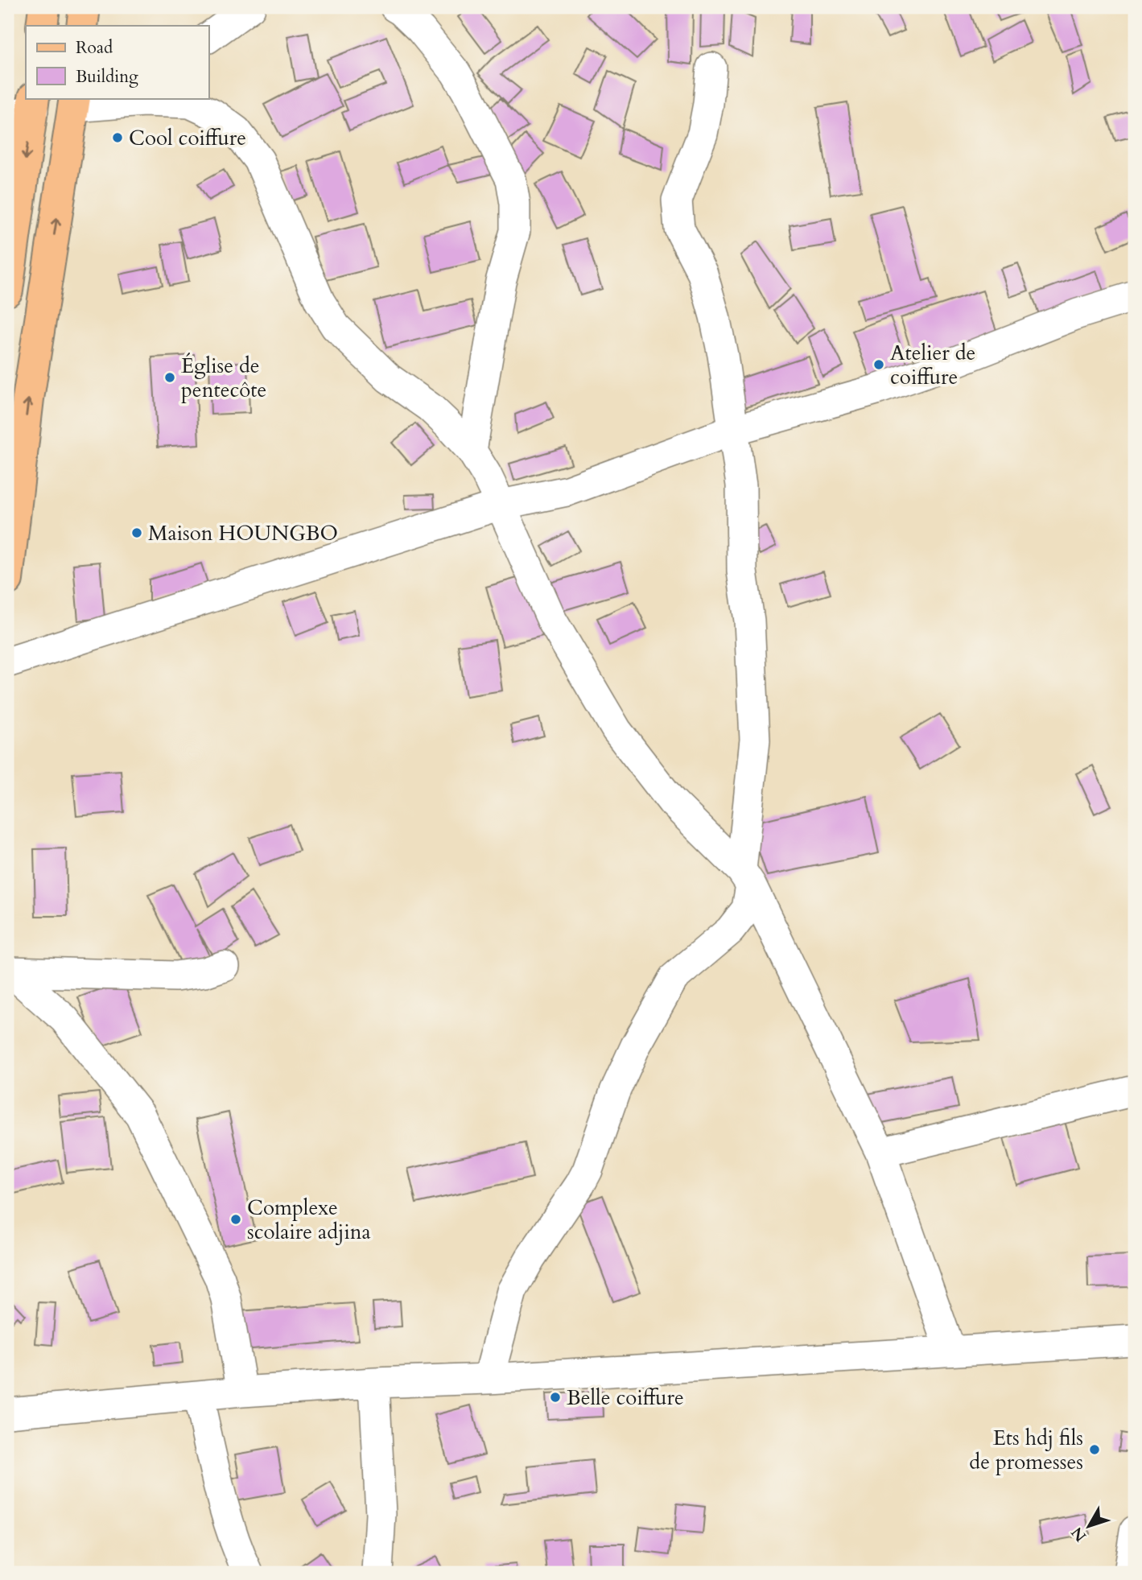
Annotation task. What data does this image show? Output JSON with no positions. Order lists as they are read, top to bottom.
{
  "places": [
    "Cool coiffure",
    "Atelier de coiffure",
    "Église de pentecôte",
    "Maison HOUNGBO",
    "Complexe scolaire adjina",
    "Belle coiffure",
    "Ets hdj fils de promesses"
  ],
  "legend": ["Road", "Building"],
  "north": "bottom left"
}
